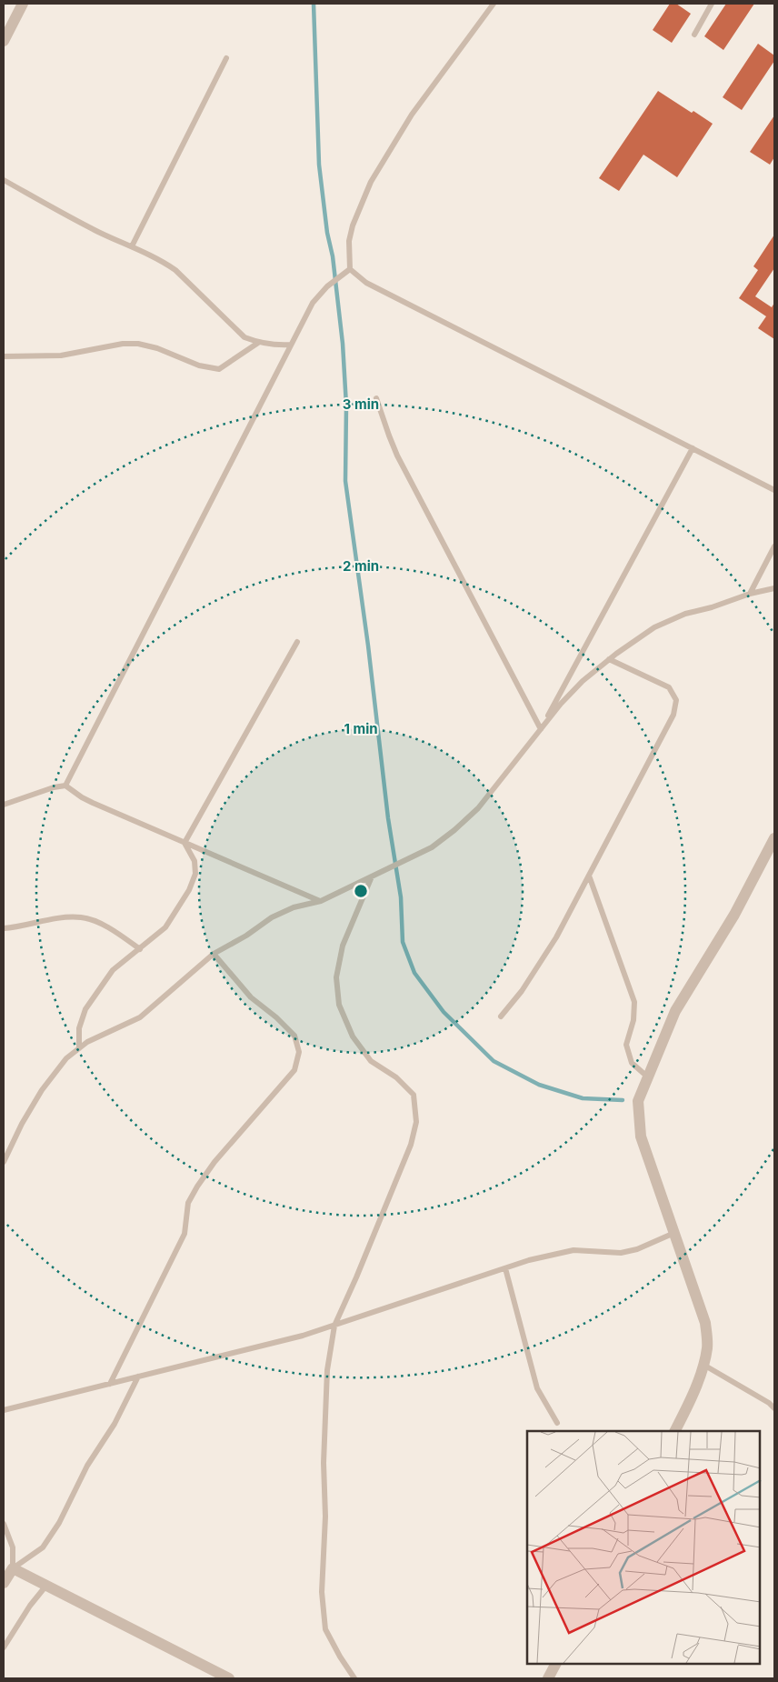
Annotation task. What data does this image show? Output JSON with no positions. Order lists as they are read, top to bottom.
{
  "rings": ["3 min", "2 min", "1 min"]
}
